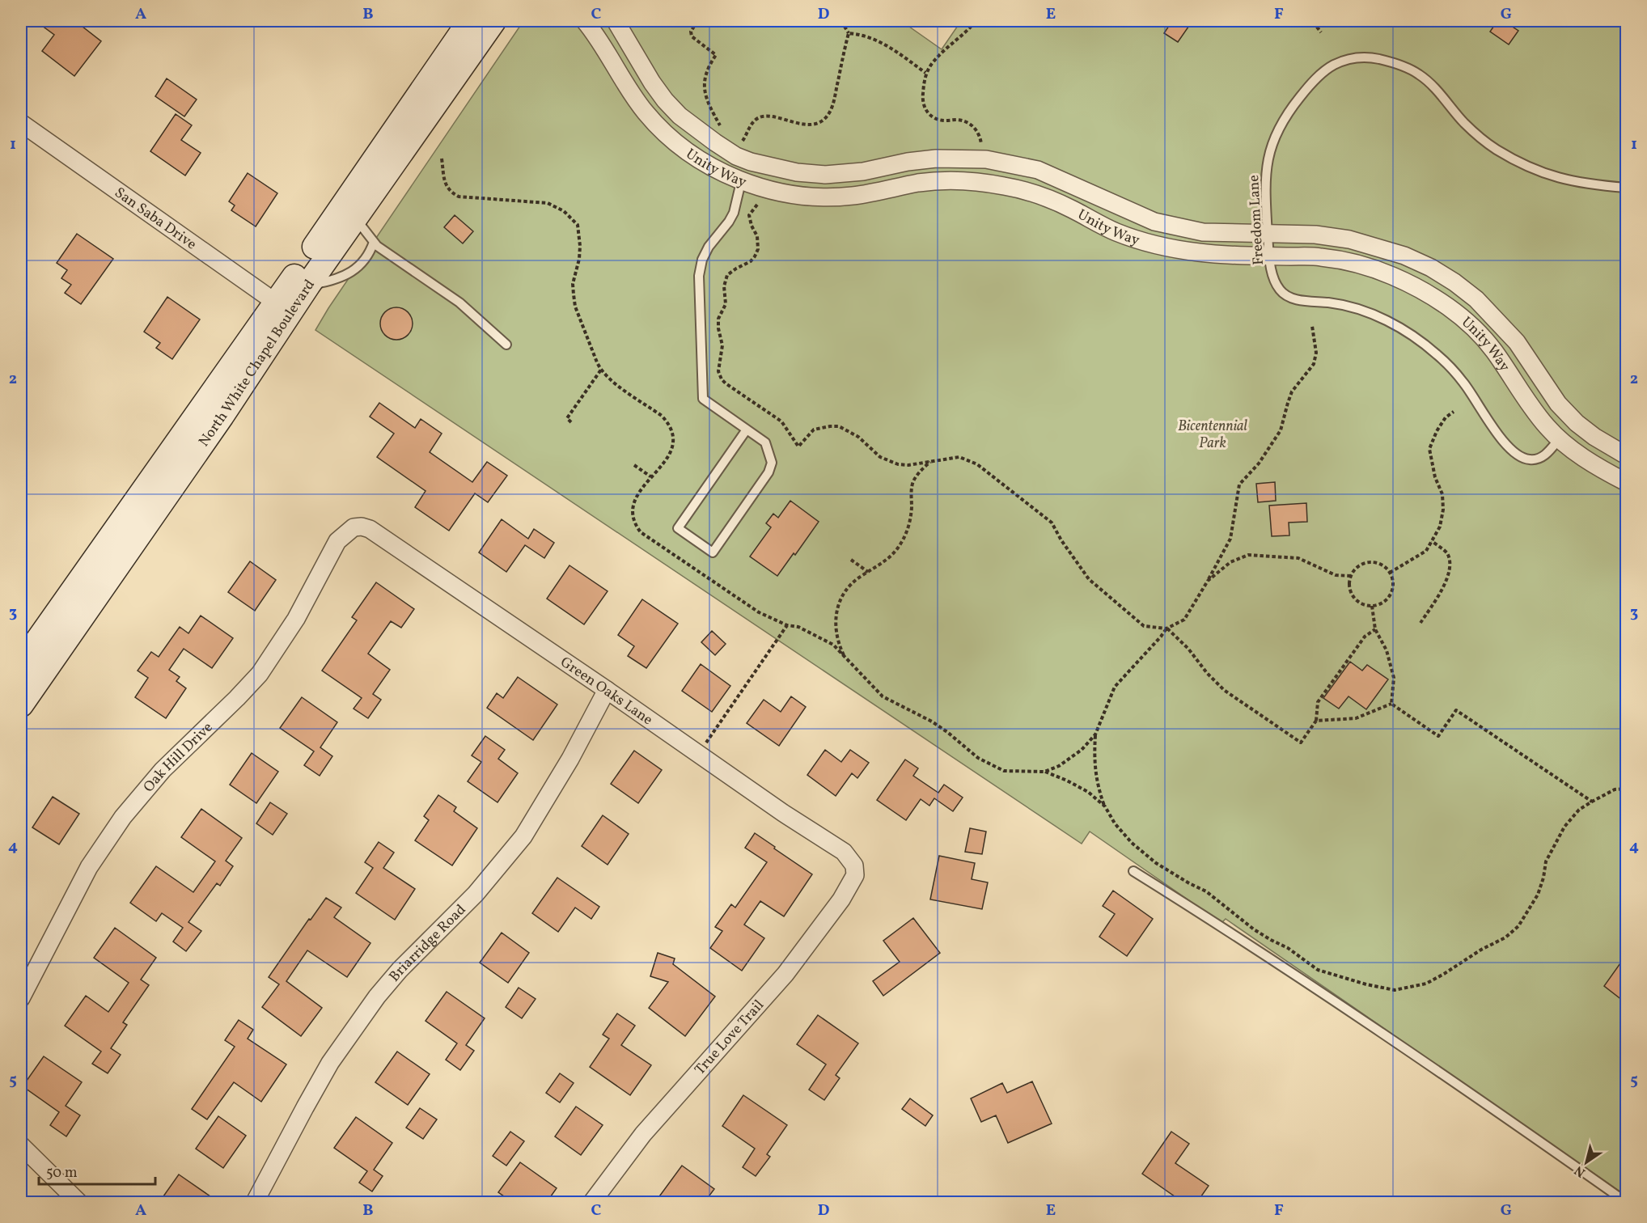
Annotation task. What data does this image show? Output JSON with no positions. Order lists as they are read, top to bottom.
{
  "streets": {
    "main road": ["North White Chapel Boulevard"],
    "street": [
      "Unity Way",
      "San Saba Drive",
      "Green Oaks Lane",
      "Oak Hill Drive",
      "Briarridge Road",
      "True Love Trail"
    ],
    "lane": ["Freedom Lane"]
  },
  "crossings": [
    ["Unity Way", "Freedom Lane"],
    ["San Saba Drive", "North White Chapel Boulevard"],
    ["Green Oaks Lane", "Oak Hill Drive"],
    ["Green Oaks Lane", "Briarridge Road"],
    ["Green Oaks Lane", "True Love Trail"]
  ],
  "parks": ["Bicentennial Park"],
  "scale_bar": "50 m",
  "north": "bottom left",
  "grid": {
    "columns": [
      "A",
      "B",
      "C",
      "D",
      "E",
      "F",
      "G"
    ],
    "rows": [
      "1",
      "2",
      "3",
      "4",
      "5"
    ]
  }
}
